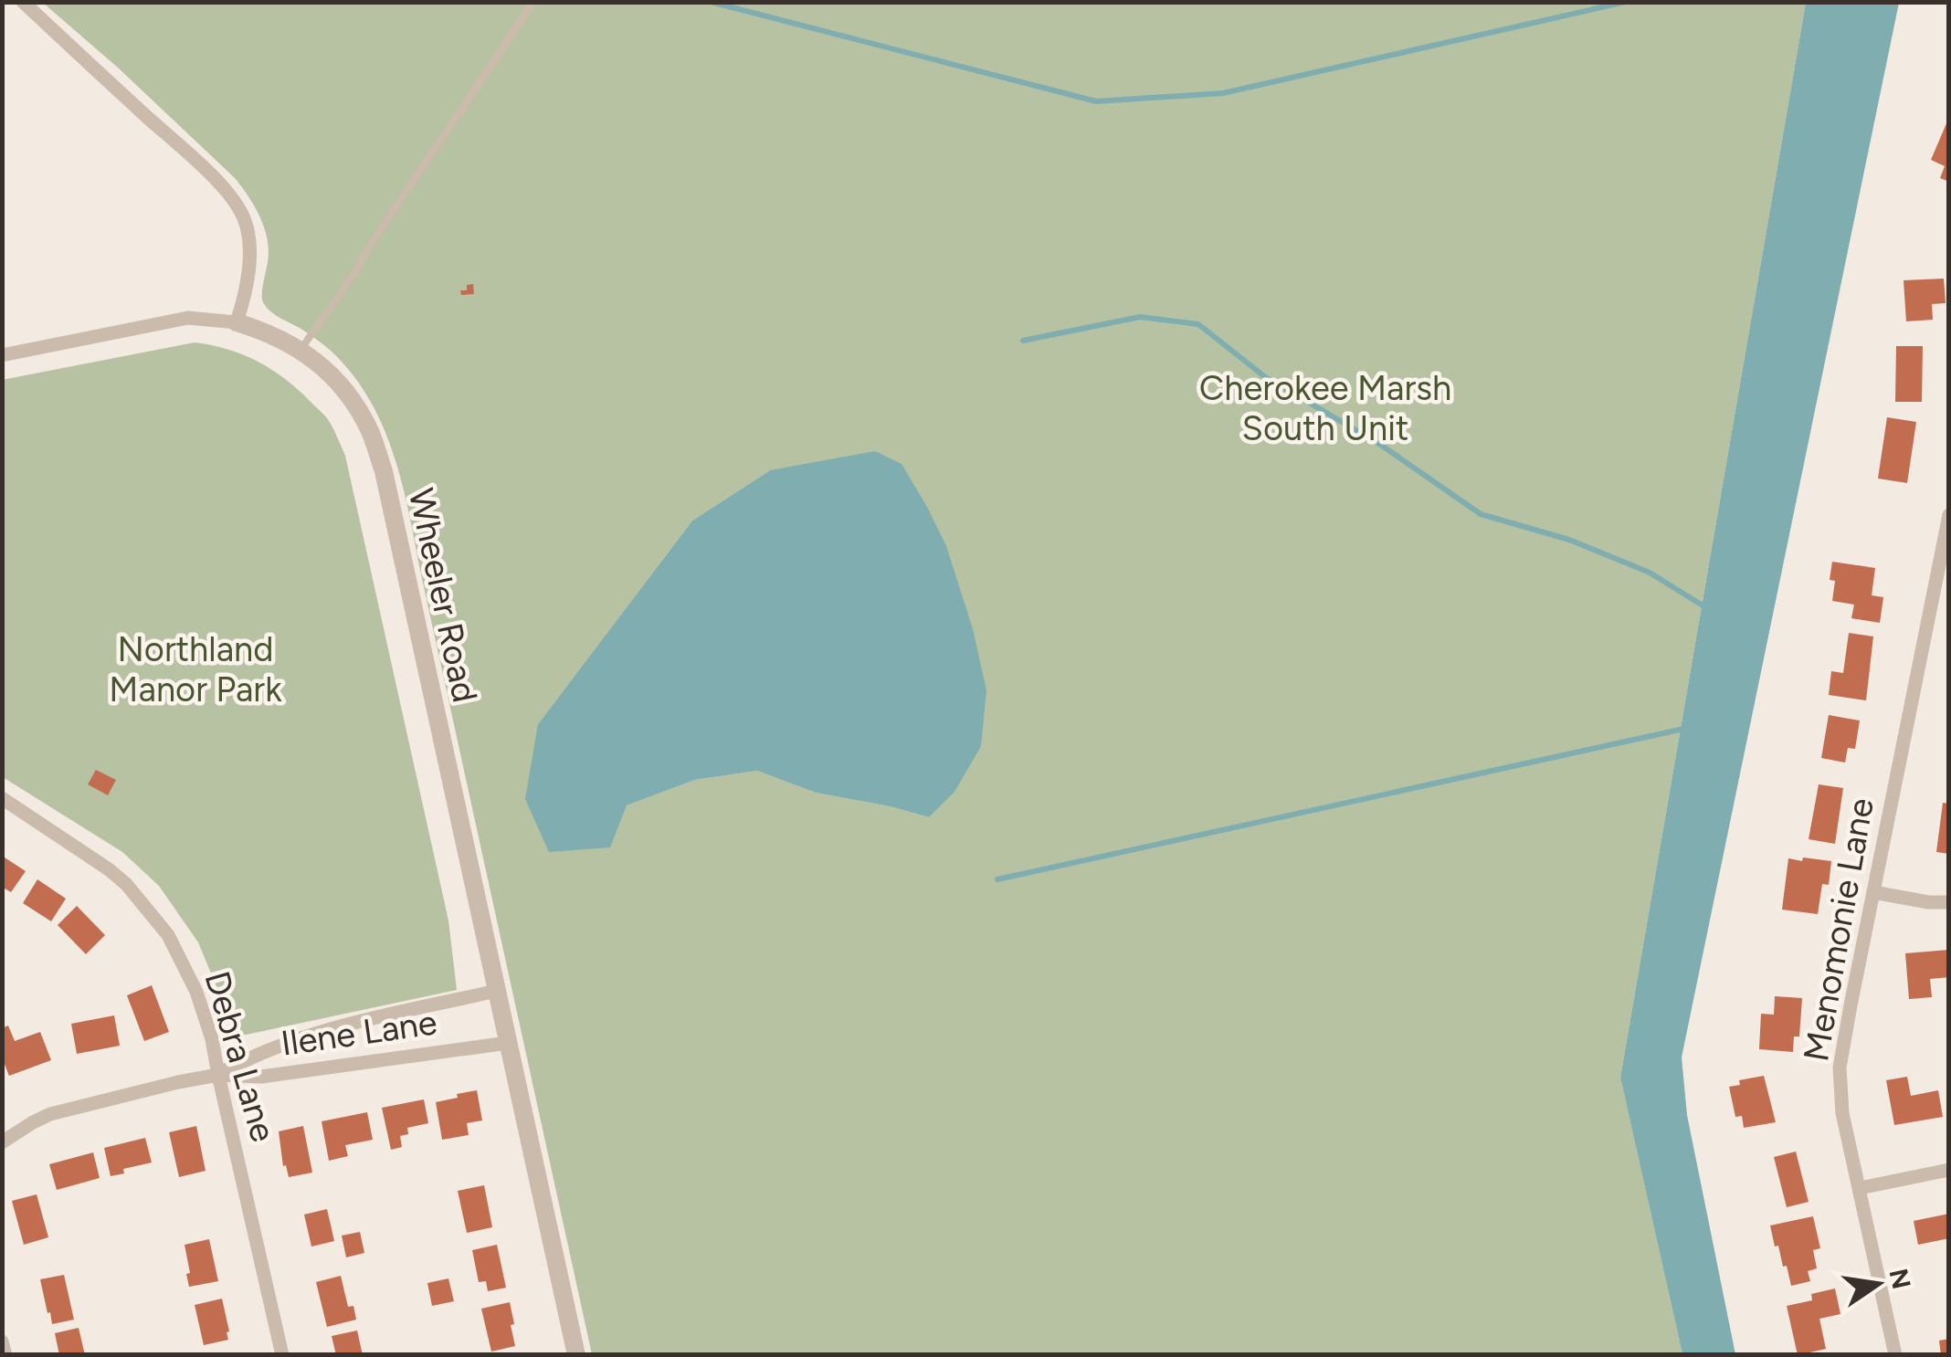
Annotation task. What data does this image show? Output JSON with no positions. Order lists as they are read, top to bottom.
{
  "streets": {
    "street": [
      "Wheeler Road",
      "Menomonie Lane",
      "Ilene Lane",
      "Debra Lane"
    ]
  },
  "crossings": [
    ["Wheeler Road", "Ilene Lane"],
    ["Ilene Lane", "Debra Lane"]
  ],
  "parks": ["Cherokee Marsh South Unit", "Northland Manor Park"],
  "north": "right"
}
